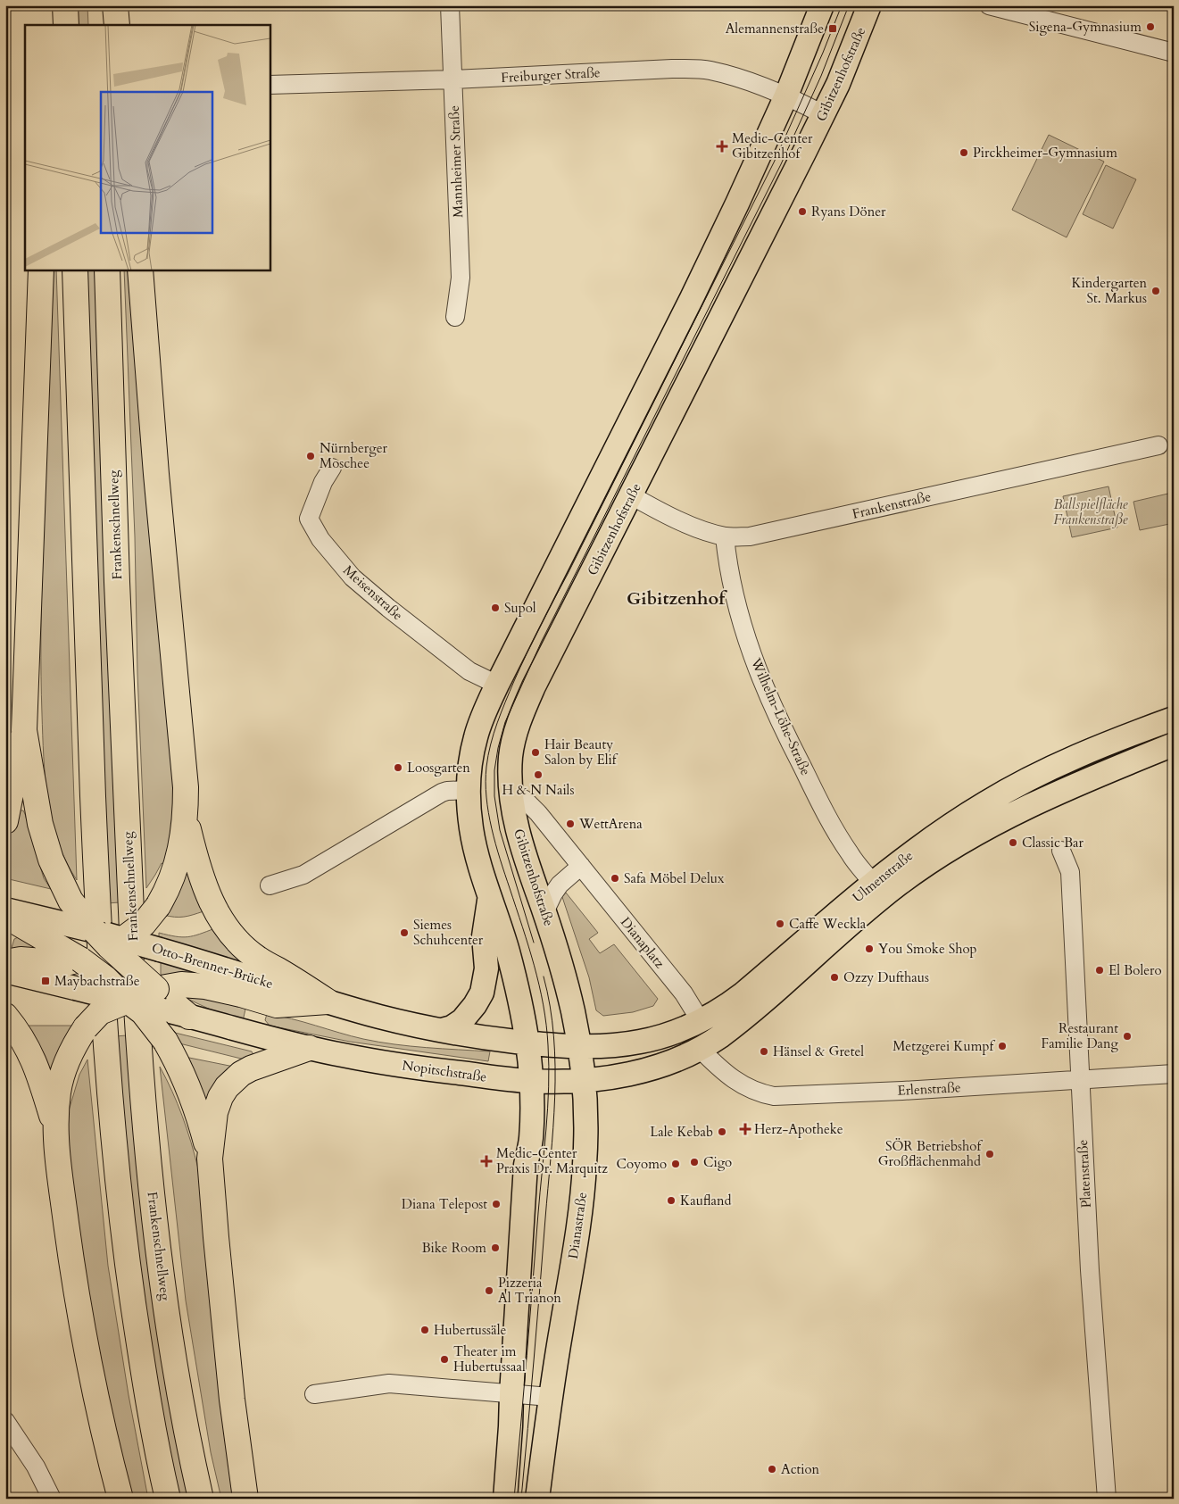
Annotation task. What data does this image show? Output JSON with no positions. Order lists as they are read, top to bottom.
{
  "streets": {
    "highway": ["Frankenschnellweg"],
    "main road": [
      "Gibitzenhofstraße",
      "Ulmenstraße",
      "Otto-Brenner-Brücke",
      "Nopitschstraße",
      "Dianastraße"
    ],
    "street": [
      "Freiburger Straße",
      "Mannheimer Straße",
      "Frankenstraße",
      "Meisenstraße",
      "Wilhelm-Löhe-Straße",
      "Dianaplatz",
      "Erlenstraße",
      "Platenstraße"
    ]
  },
  "crossings": [
    ["Gibitzenhofstraße", "Freiburger Straße"],
    ["Gibitzenhofstraße", "Frankenstraße"],
    ["Gibitzenhofstraße", "Ulmenstraße"],
    ["Gibitzenhofstraße", "Dianaplatz"],
    ["Gibitzenhofstraße", "Nopitschstraße"],
    ["Gibitzenhofstraße", "Dianastraße"],
    ["Freiburger Straße", "Mannheimer Straße"],
    ["Frankenstraße", "Wilhelm-Löhe-Straße"],
    ["Wilhelm-Löhe-Straße", "Ulmenstraße"],
    ["Ulmenstraße", "Dianaplatz"],
    ["Ulmenstraße", "Nopitschstraße"],
    ["Ulmenstraße", "Erlenstraße"],
    ["Ulmenstraße", "Dianastraße"],
    ["Nopitschstraße", "Dianastraße"],
    ["Erlenstraße", "Platenstraße"]
  ],
  "districts": ["Gibitzenhof"],
  "parks": ["Ballspielfläche Frankenstraße"],
  "places": {
    "other": [
      "Sigena-Gymnasium",
      "Pirckheimer-Gymnasium",
      "Ryans Döner",
      "Kindergarten St. Markus",
      "Nürnberger Moschee",
      "Supol",
      "Hair Beauty Salon by Elif",
      "Loosgarten",
      "H & N Nails",
      "WettArena",
      "Classic Bar",
      "Safa Möbel Delux",
      "Caffe Weckla",
      "Siemes Schuhcenter",
      "You Smoke Shop",
      "El Bolero",
      "Ozzy Dufthaus",
      "Restaurant Familie Dang",
      "Metzgerei Kumpf",
      "Hänsel & Gretel",
      "Lale Kebab",
      "SÖR Betriebshof Großflächenmahd",
      "Cigo",
      "Coyomo",
      "Kaufland",
      "Diana Telepost",
      "Bike Room",
      "Pizzeria Al Trianon",
      "Hubertussäle",
      "Theater im Hubertussaal",
      "Action"
    ],
    "transit": ["Alemannenstraße", "Maybachstraße"],
    "health": ["Medic-Center Gibitzenhof", "Herz-Apotheke", "Medic-Center Praxis Dr. Marquitz"]
  }
}
